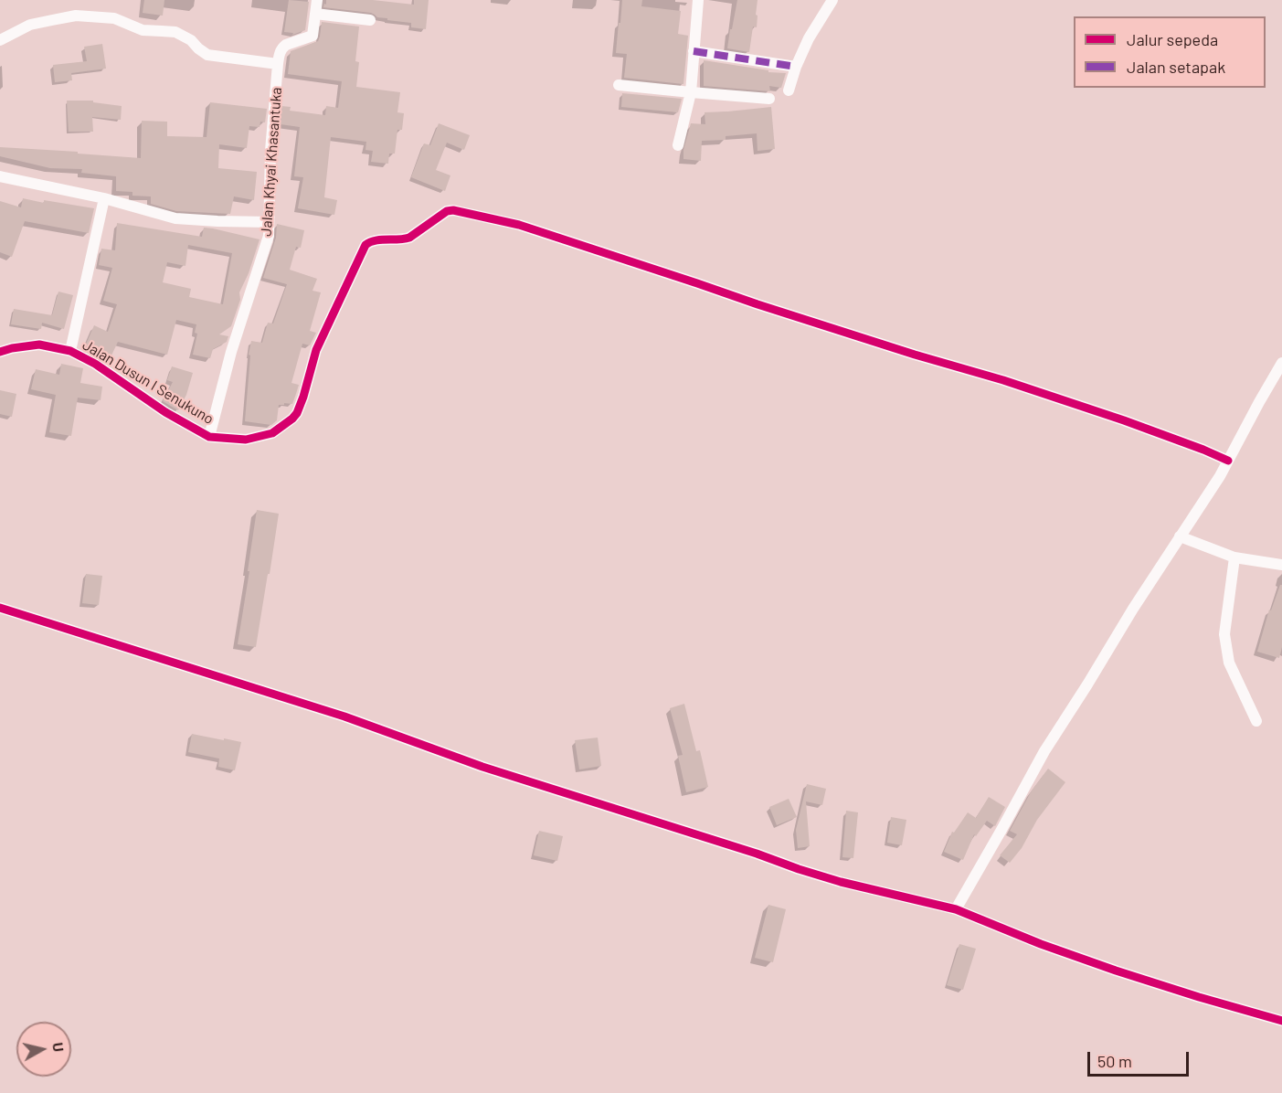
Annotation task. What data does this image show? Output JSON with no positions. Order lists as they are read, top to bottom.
{
  "streets": {
    "street": ["Jalan Khyai Khasantuka", "Jalan Dusun I Senukuno"]
  },
  "crossings": [
    ["Jalan Khyai Khasantuka", "Jalan Dusun I Senukuno"]
  ],
  "legend": ["Jalur sepeda", "Jalan setapak"],
  "scale_bar": "50 m",
  "north": "right"
}
